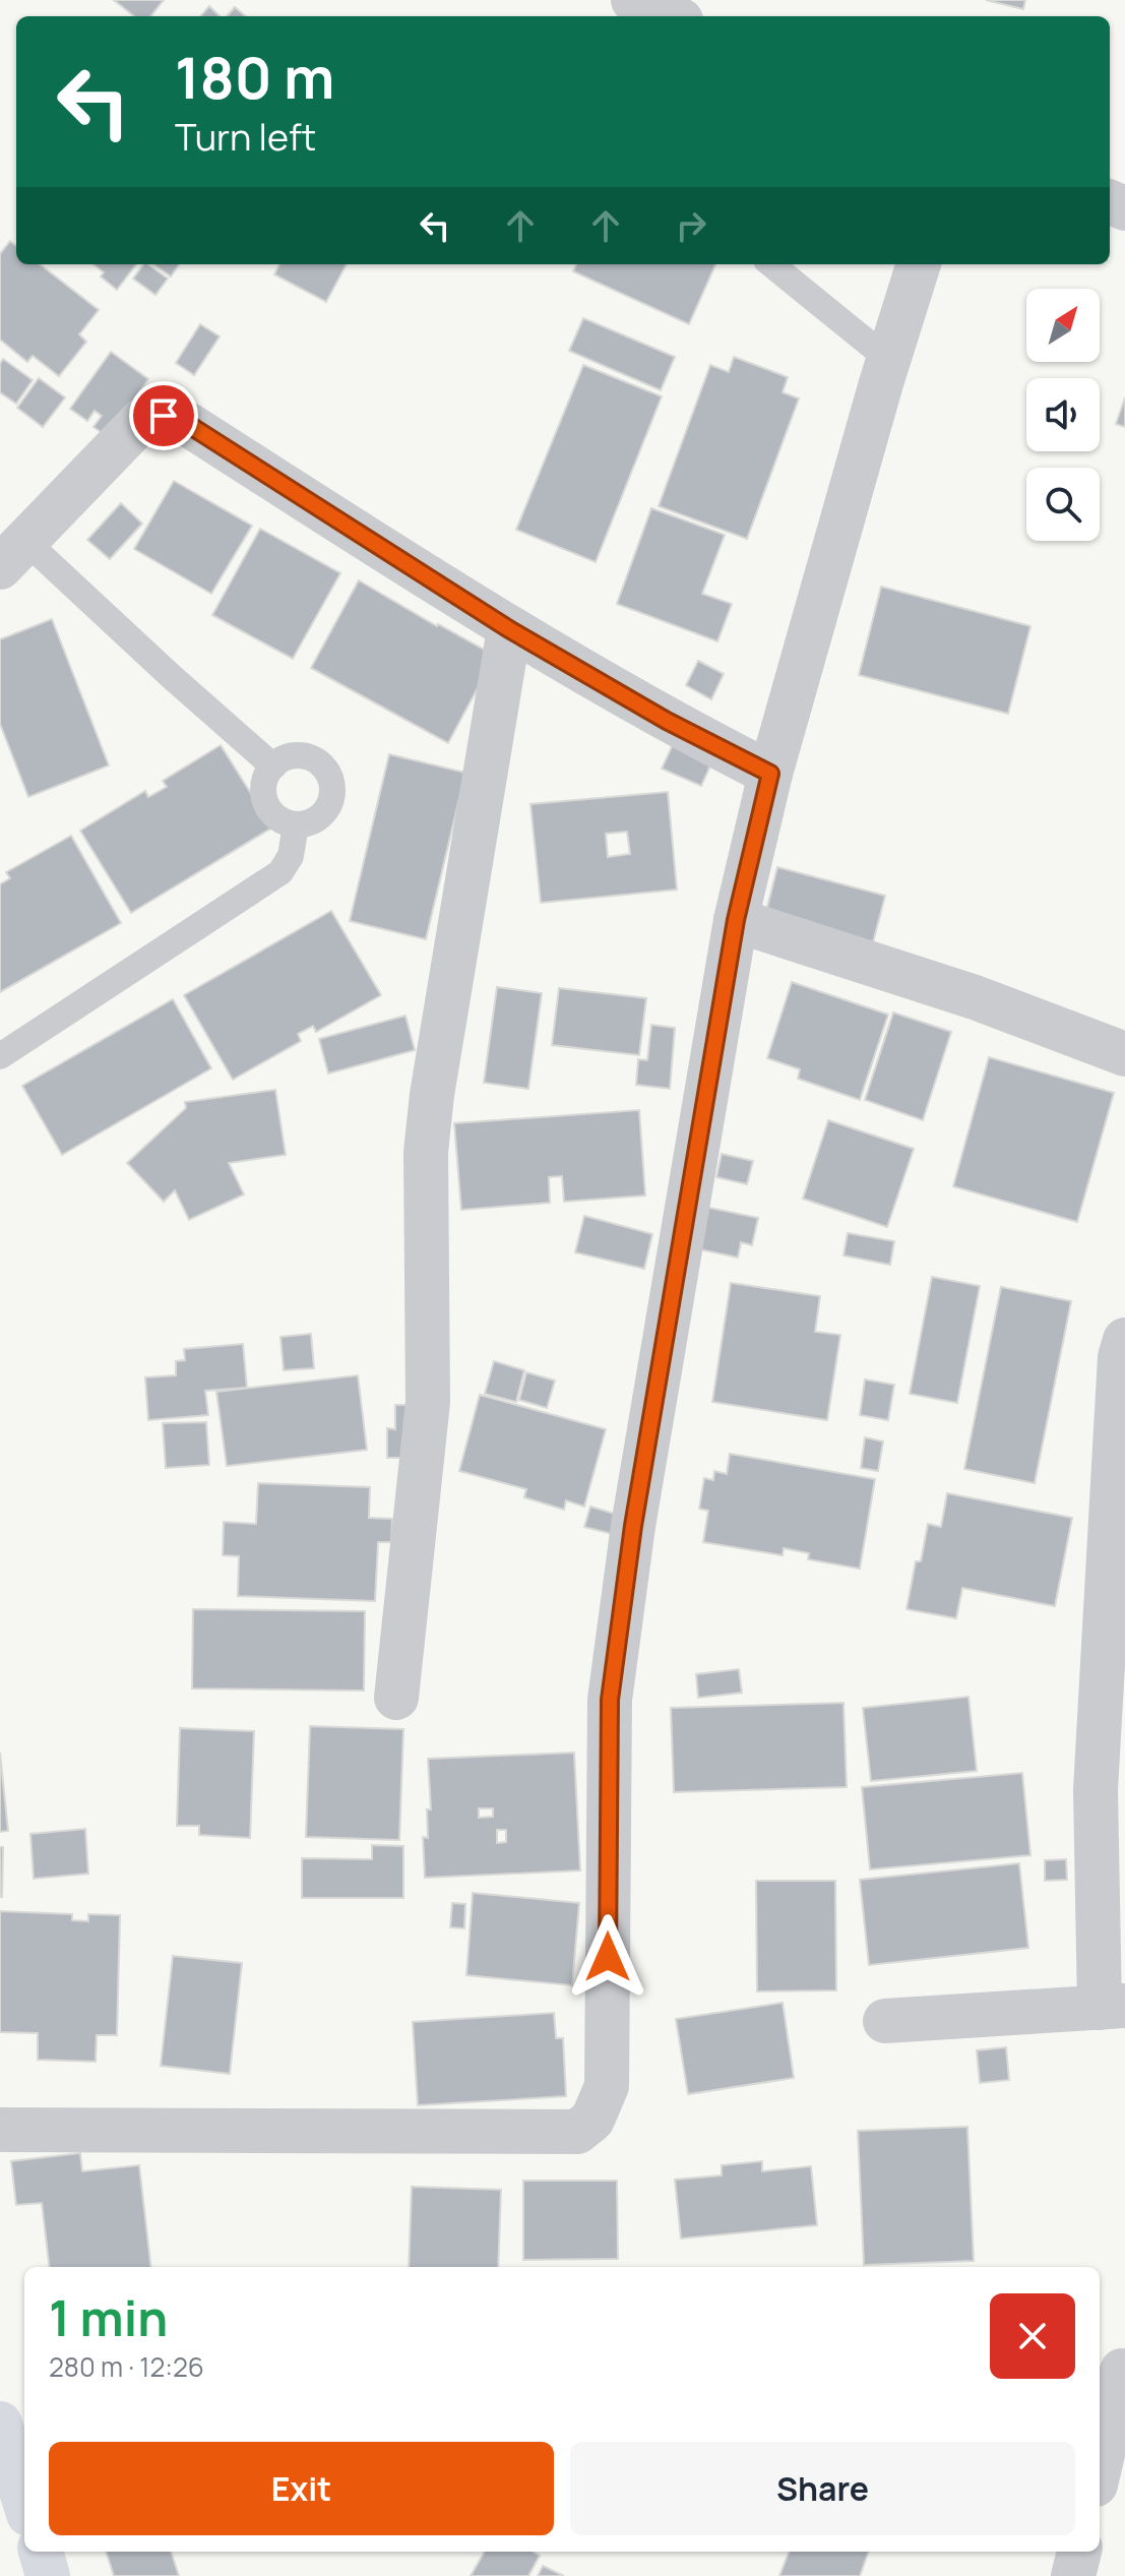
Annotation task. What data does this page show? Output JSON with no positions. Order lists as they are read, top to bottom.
{
  "north": "top right",
  "page": {
    "turn": ["180 m", "Turn left"],
    "heading": ["1 min", "280 m · 12:26"],
    "buttons": ["Exit", "Share"]
  }
}
